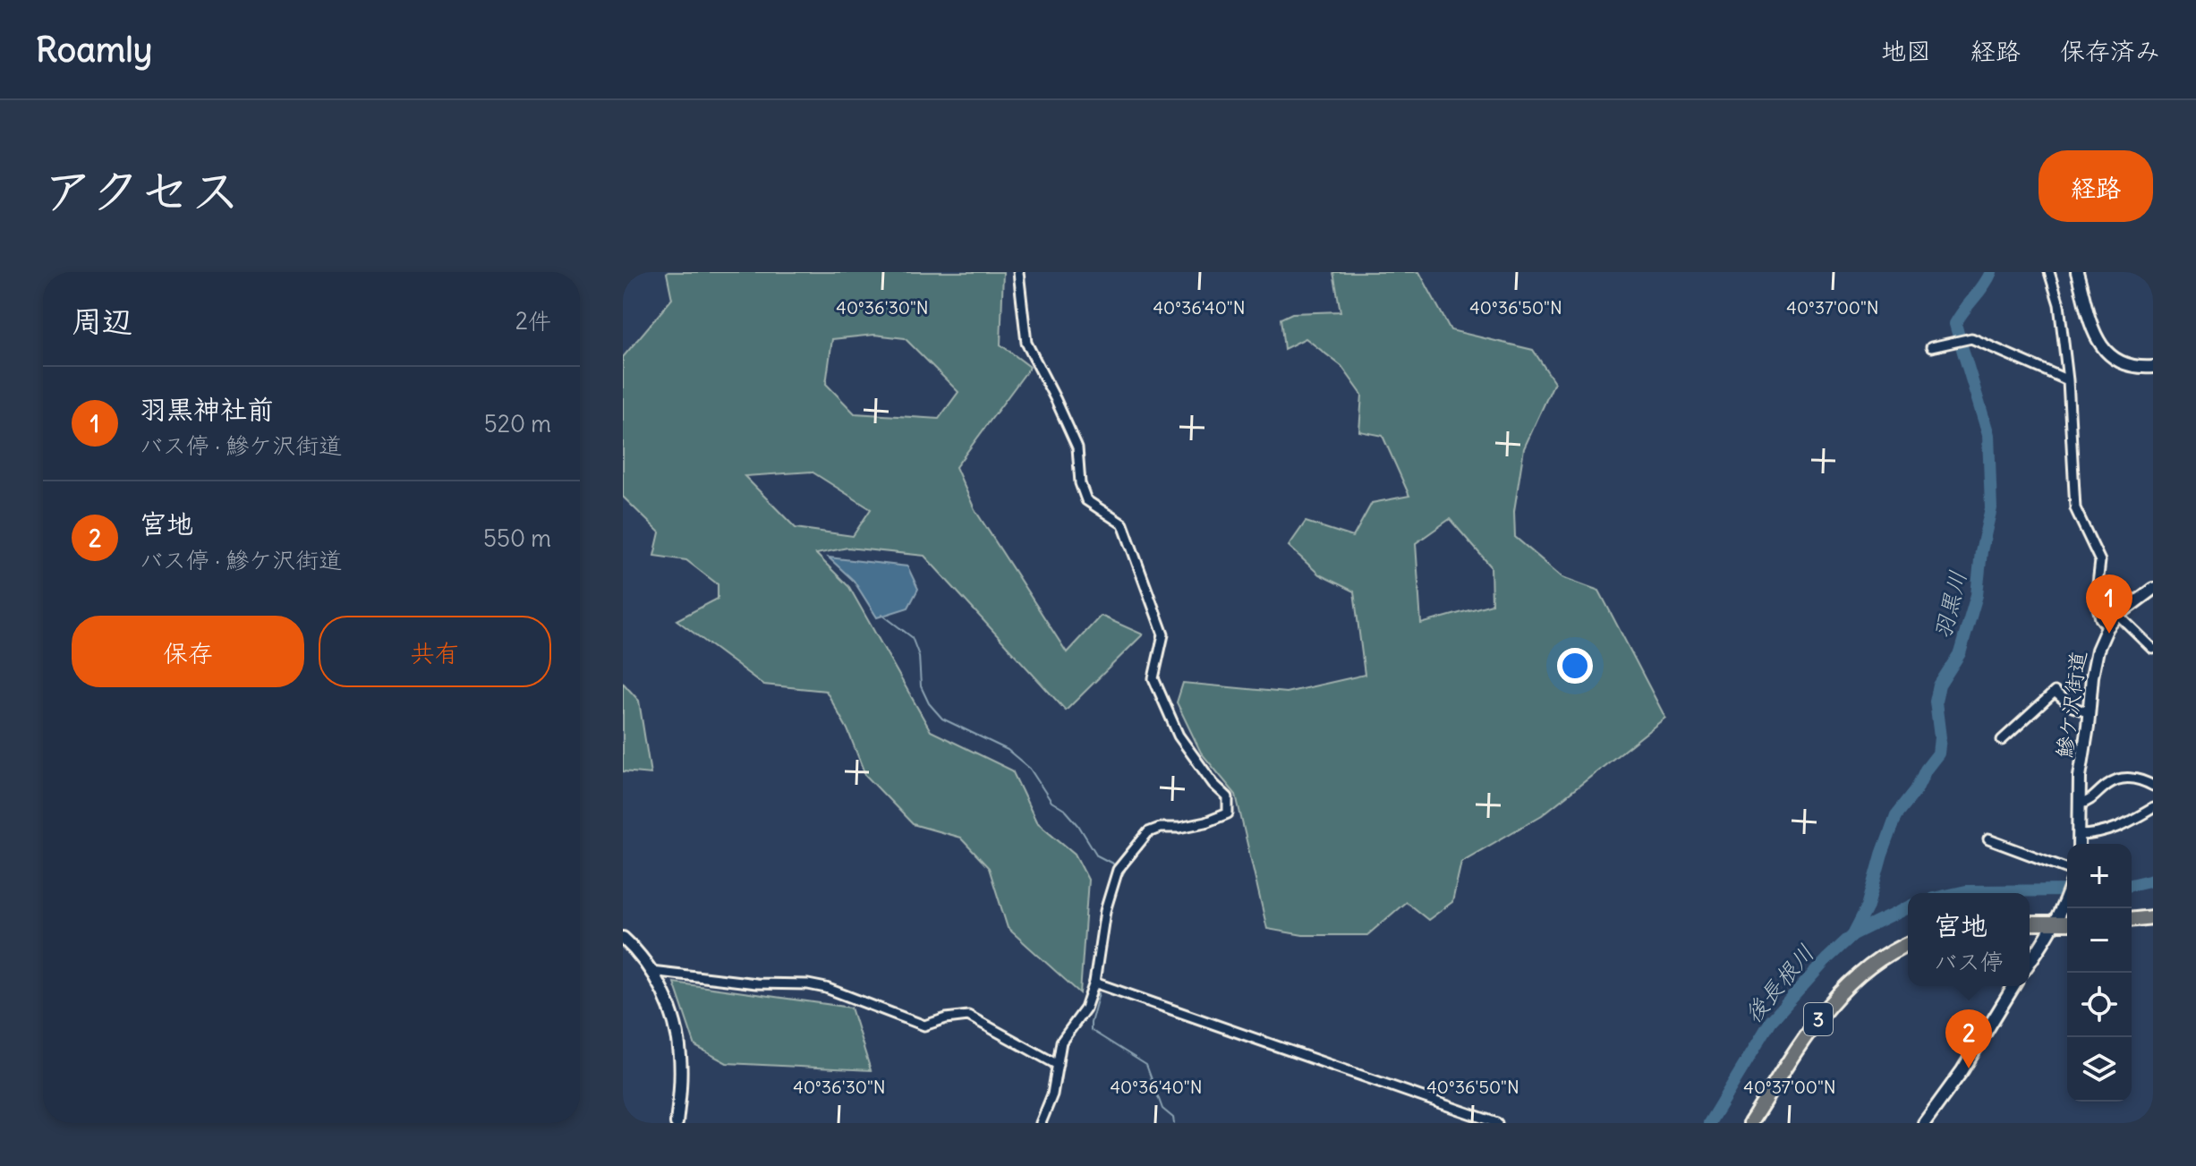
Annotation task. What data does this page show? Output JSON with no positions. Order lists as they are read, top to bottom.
{
  "streets": {
    "main road": ["3"],
    "street": ["鰺ケ沢街道"]
  },
  "water": ["羽黒川", "後長根川"],
  "page": {
    "header": "Roamly",
    "nav": ["地図", "経路", "保存済み"],
    "title": "アクセス",
    "buttons": [
      "経路",
      ["保存", "共有"]
    ],
    "heading": ["周辺", "2件"],
    "list": [
      {
        "mark": "1",
        "name": "羽黒神社前",
        "note": "バス停 · 鰺ケ沢街道",
        "value": "520 m"
      },
      {
        "mark": "2",
        "name": "宮地",
        "note": "バス停 · 鰺ケ沢街道",
        "value": "550 m"
      }
    ],
    "pins": ["1", "2"],
    "map_buttons": ["+", "−"],
    "popup": ["宮地", "バス停"]
  },
  "coordinates": [
    "40°36'30\"N",
    "40°36'40\"N",
    "40°36'50\"N",
    "40°37'00\"N"
  ]
}
